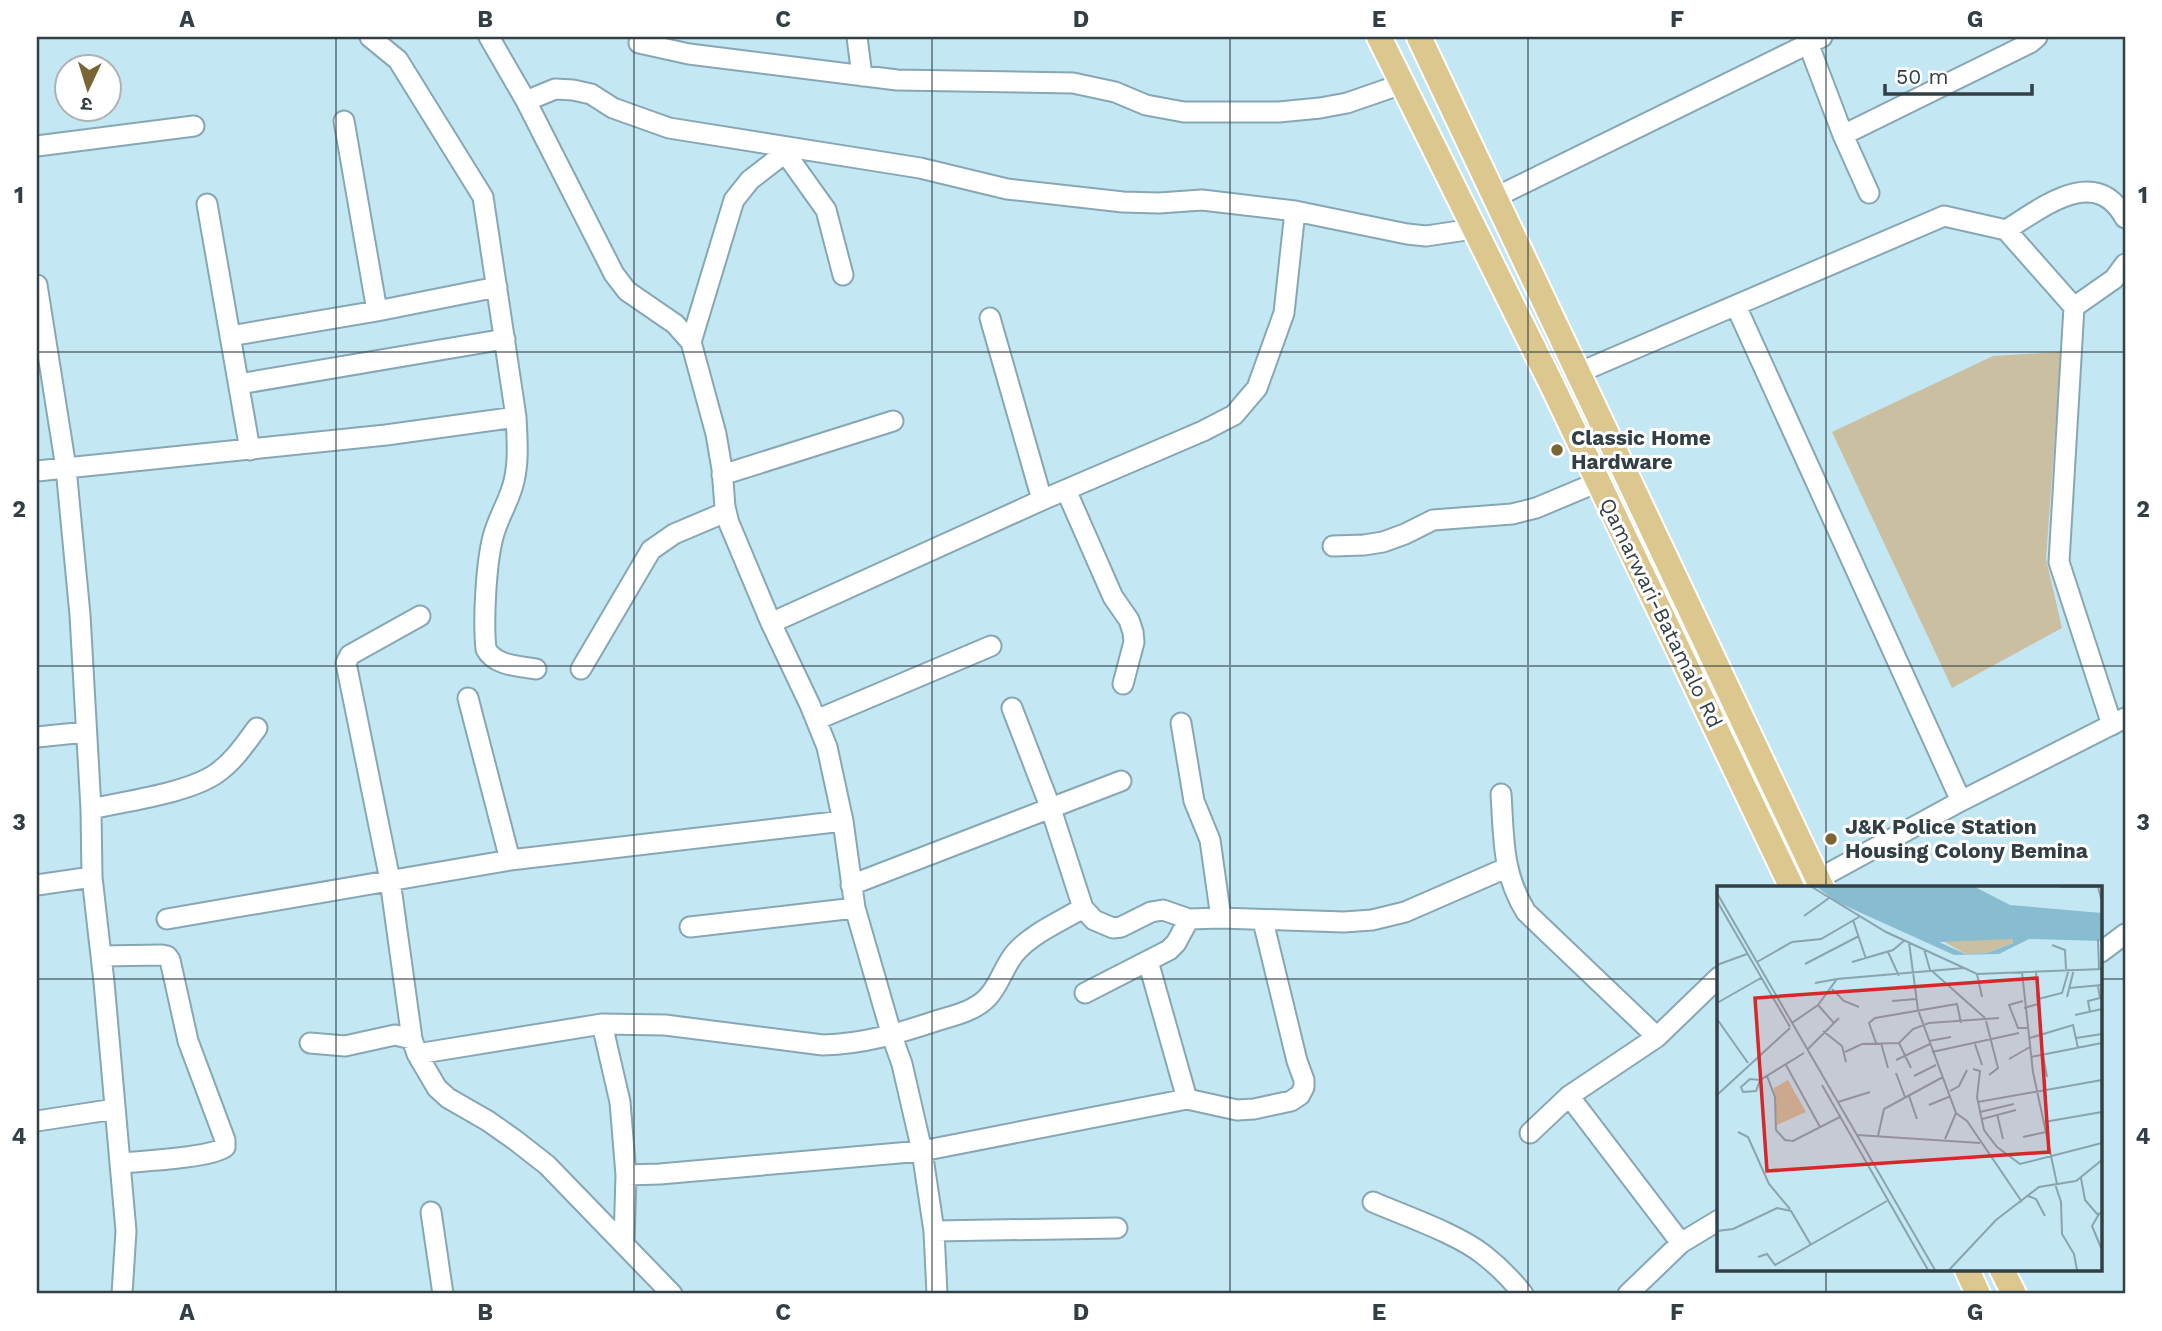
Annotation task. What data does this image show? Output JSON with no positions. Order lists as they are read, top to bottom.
{
  "streets": {
    "main road": ["Qamarwari-Batamalo Rd"]
  },
  "places": ["Classic Home Hardware", "J&K Police Station Housing Colony Bemina"],
  "scale_bar": "50 m",
  "north": "bottom",
  "grid": {
    "columns": [
      "A",
      "B",
      "C",
      "D",
      "E",
      "F",
      "G"
    ],
    "rows": [
      "1",
      "2",
      "3",
      "4"
    ]
  }
}
